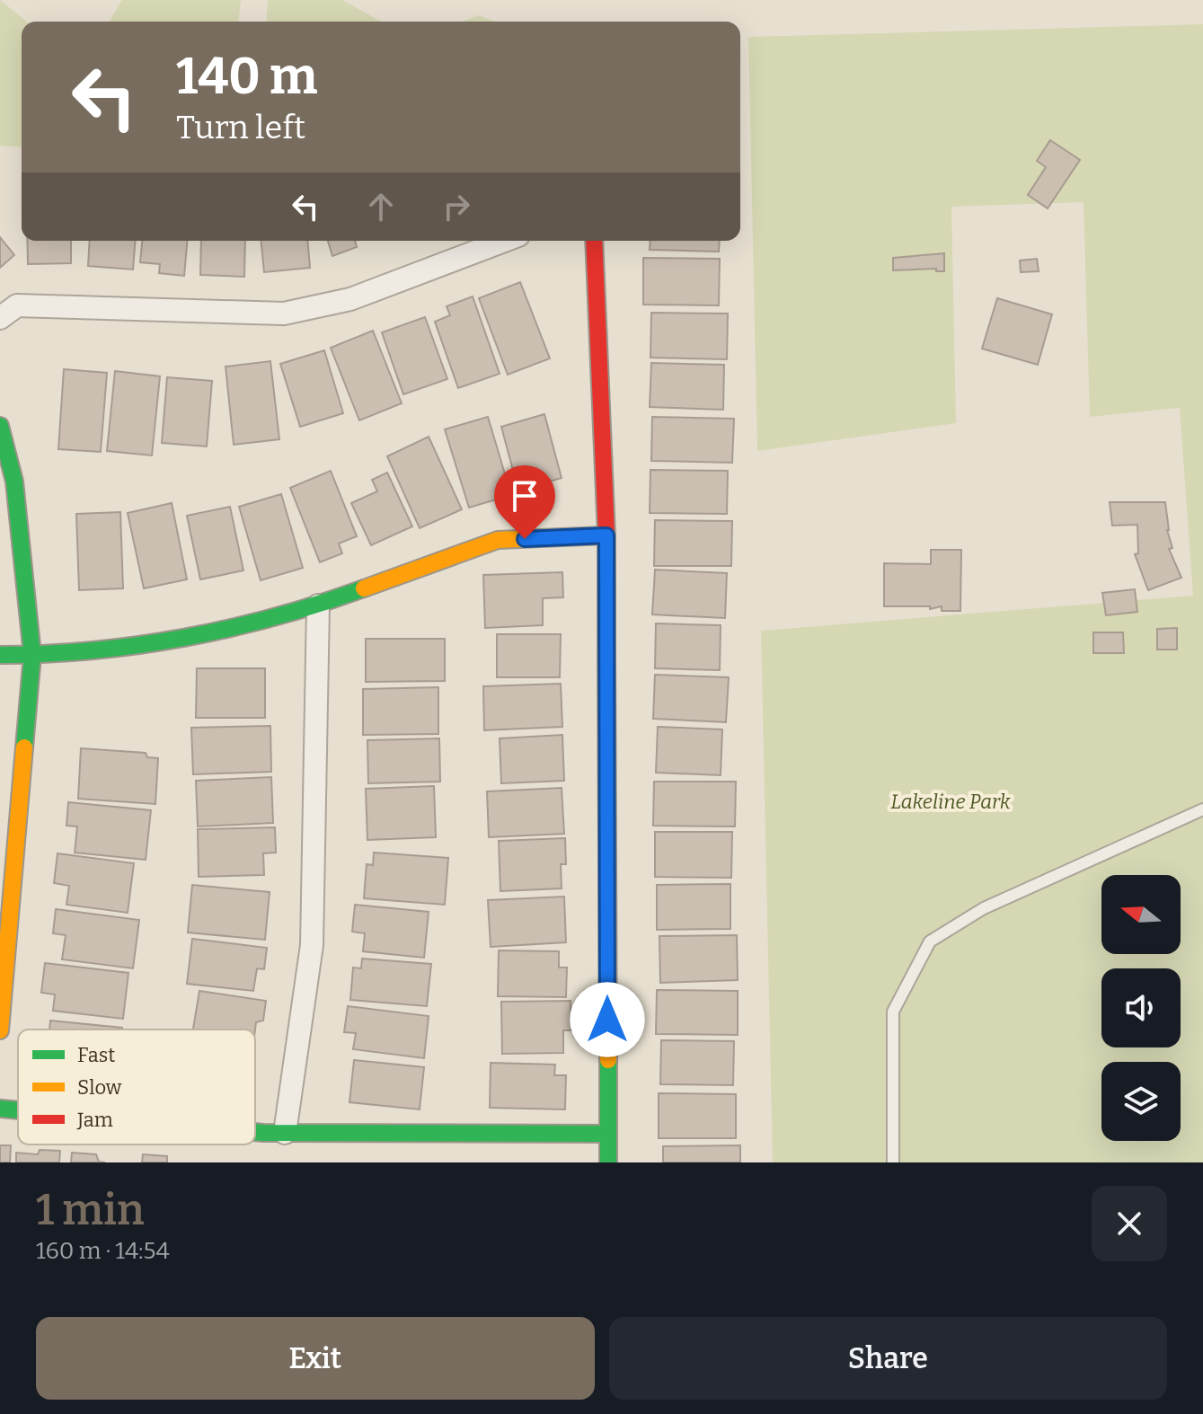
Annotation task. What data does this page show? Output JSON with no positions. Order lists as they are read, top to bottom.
{
  "parks": ["Lakeline Park"],
  "legend": ["Fast", "Slow", "Jam"],
  "north": "left",
  "page": {
    "turn": ["140 m", "Turn left"],
    "heading": ["1 min", "160 m · 14:54"],
    "buttons": ["Exit", "Share"]
  }
}
